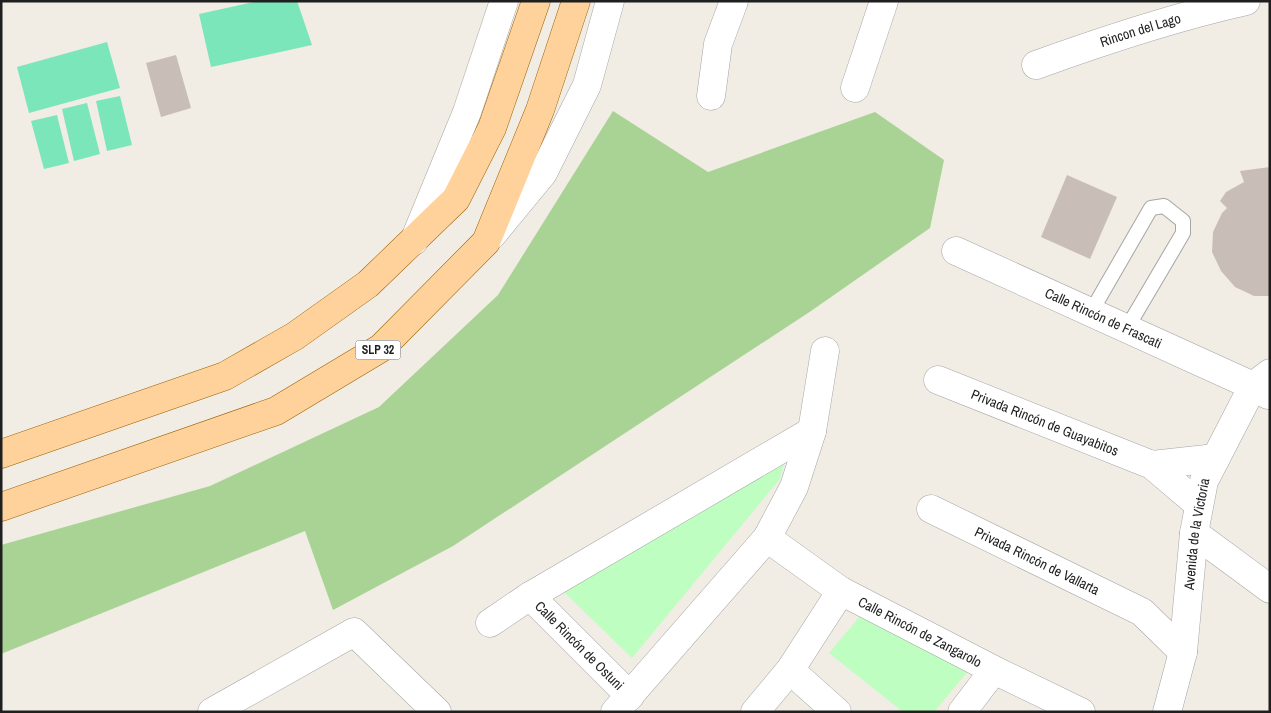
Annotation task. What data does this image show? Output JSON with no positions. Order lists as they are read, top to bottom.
{
  "streets": {
    "main road": ["SLP 32"],
    "street": [
      "Rincon del Lago",
      "Calle Rincón de Frascati",
      "Privada Rincón de Guayabitos",
      "Avenida de la Victoria",
      "Privada Rincón de Vallarta",
      "Calle Rincón de Zangarolo",
      "Calle Rincón de Ostuni"
    ]
  },
  "crossings": [
    ["Calle Rincón de Frascati", "Avenida de la Victoria"],
    ["Privada Rincón de Guayabitos", "Avenida de la Victoria"],
    ["Avenida de la Victoria", "Privada Rincón de Vallarta"],
    ["Calle Rincón de Zangarolo", "Calle Rincón de Ostuni"]
  ]
}
